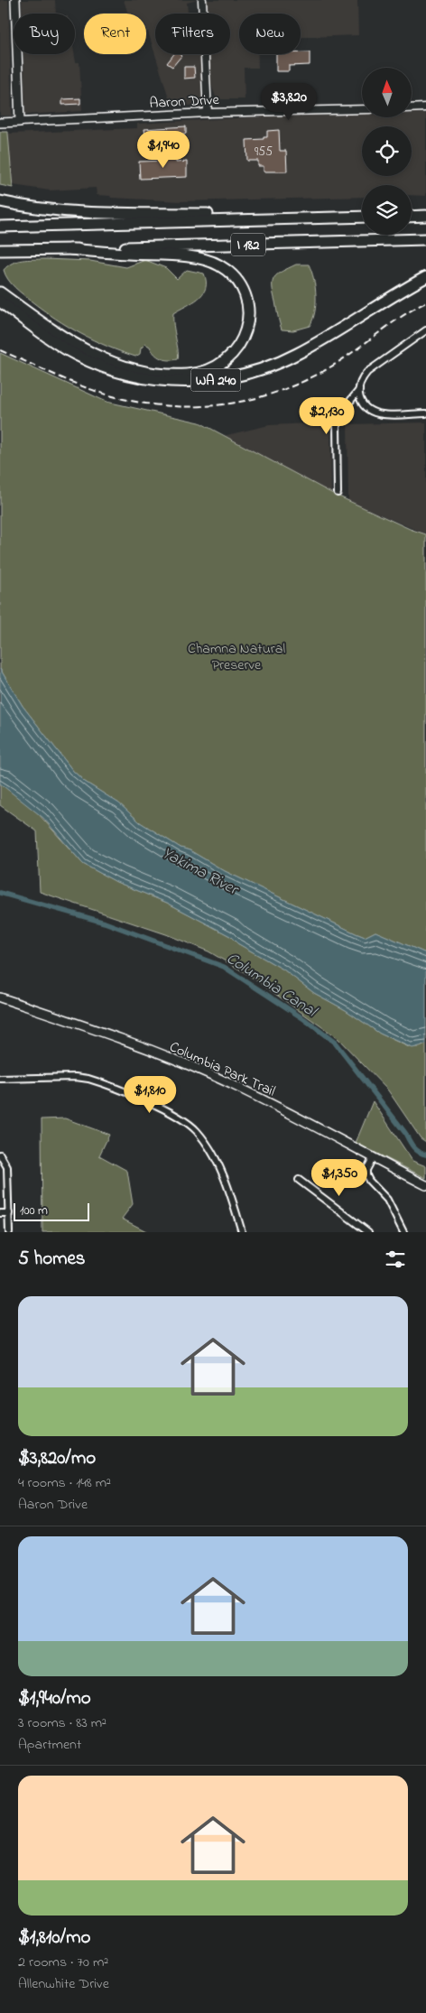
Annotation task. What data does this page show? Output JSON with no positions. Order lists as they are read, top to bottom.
{
  "streets": {
    "highway": ["I 182", "WA 240"],
    "main road": ["Aaron Drive", "Columbia Park Trail"]
  },
  "water": ["Yakima River", "Columbia Canal"],
  "parks": ["Chamna Natural Preserve"],
  "house_numbers": ["955"],
  "scale_bar": "100 m",
  "north": "top",
  "page": {
    "chip": [
      "Buy",
      "Rent",
      "Filters",
      "New"
    ],
    "price": [
      "$3,820",
      "$1,940",
      "$2,130",
      "$1,810",
      "$1,350"
    ],
    "scale": "100 m",
    "heading": "5 homes",
    "list": [
      {
        "name": "$3,820/mo",
        "note": "4 rooms · 148 m² · Aaron Drive"
      },
      {
        "name": "$1,940/mo",
        "note": "3 rooms · 83 m² · Apartment"
      },
      {
        "name": "$1,810/mo",
        "note": "2 rooms · 70 m² · Allenwhite Drive"
      }
    ]
  }
}
